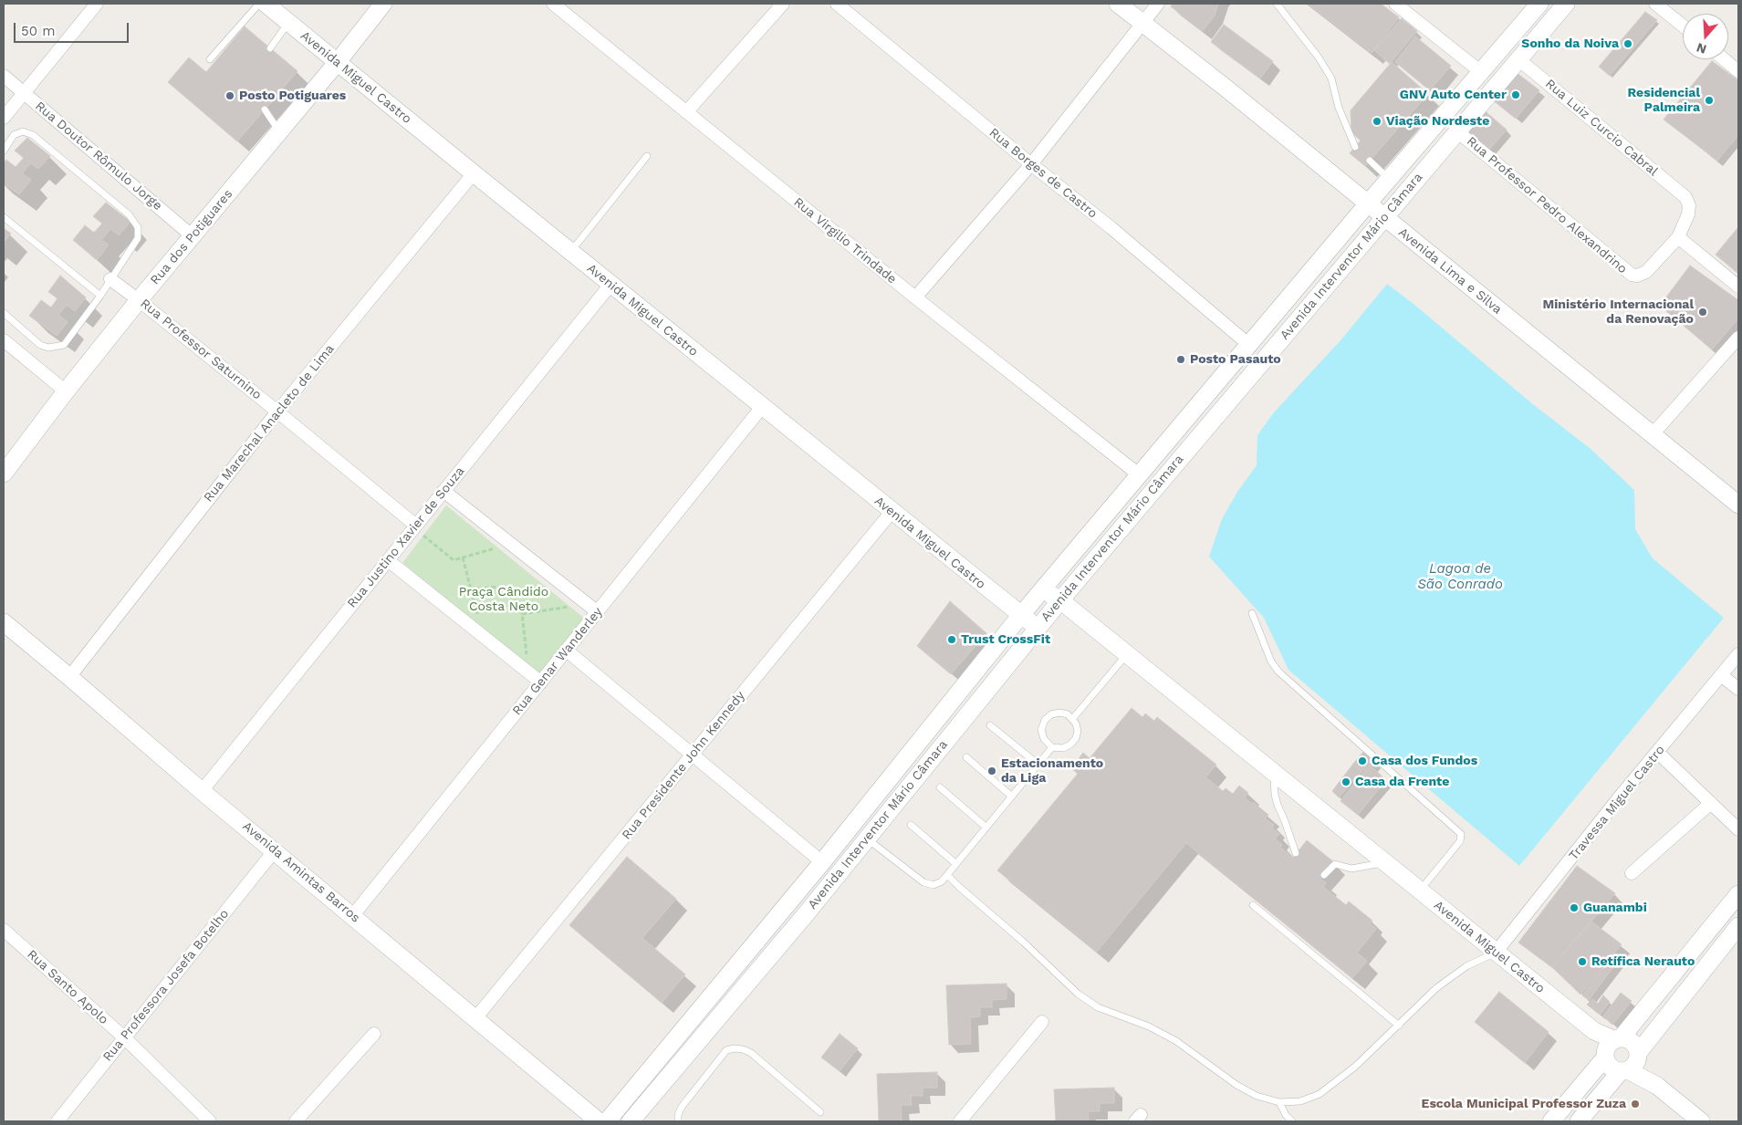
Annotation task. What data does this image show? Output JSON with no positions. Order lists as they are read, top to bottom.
{
  "streets": {
    "main road": [
      "Avenida Miguel Castro",
      "Rua dos Potiguares",
      "Avenida Interventor Mário Câmara",
      "Avenida Lima e Silva",
      "Avenida Amintas Barros"
    ],
    "street": [
      "Rua Luiz Curcio Cabral",
      "Rua Doutor Rômulo Jorge",
      "Rua Borges de Castro",
      "Rua Professor Pedro Alexandrino",
      "Rua Virgilio Trindade",
      "Rua Professor Saturnino",
      "Rua Marechal Anacleto de Lima",
      "Rua Justino Xavier de Souza",
      "Rua Genar Wanderley",
      "Rua Presidente John Kennedy",
      "Travessa Miguel Castro",
      "Rua Professora Josefa Botelho",
      "Rua Santo Apolo"
    ]
  },
  "crossings": [
    ["Avenida Miguel Castro", "Rua dos Potiguares"],
    ["Avenida Miguel Castro", "Avenida Interventor Mário Câmara"],
    ["Avenida Miguel Castro", "Rua Marechal Anacleto de Lima"],
    ["Avenida Miguel Castro", "Rua Justino Xavier de Souza"],
    ["Avenida Miguel Castro", "Rua Genar Wanderley"],
    ["Avenida Miguel Castro", "Rua Presidente John Kennedy"],
    ["Avenida Miguel Castro", "Travessa Miguel Castro"],
    ["Rua Luiz Curcio Cabral", "Rua Professor Pedro Alexandrino"],
    ["Rua Luiz Curcio Cabral", "Avenida Interventor Mário Câmara"],
    ["Rua Doutor Rômulo Jorge", "Rua dos Potiguares"],
    ["Rua Borges de Castro", "Avenida Interventor Mário Câmara"],
    ["Rua Professor Pedro Alexandrino", "Avenida Interventor Mário Câmara"],
    ["Rua dos Potiguares", "Rua Professor Saturnino"],
    ["Rua Virgilio Trindade", "Avenida Interventor Mário Câmara"],
    ["Avenida Interventor Mário Câmara", "Avenida Lima e Silva"],
    ["Rua Professor Saturnino", "Rua Marechal Anacleto de Lima"],
    ["Rua Professor Saturnino", "Rua Justino Xavier de Souza"],
    ["Rua Marechal Anacleto de Lima", "Avenida Amintas Barros"],
    ["Rua Justino Xavier de Souza", "Avenida Amintas Barros"],
    ["Rua Genar Wanderley", "Avenida Amintas Barros"],
    ["Rua Presidente John Kennedy", "Avenida Amintas Barros"],
    ["Avenida Amintas Barros", "Rua Professora Josefa Botelho"],
    ["Rua Professora Josefa Botelho", "Rua Santo Apolo"]
  ],
  "water": ["Lagoa de São Conrado"],
  "parks": ["Praça Cândido Costa Neto"],
  "places": [
    "Sonho da Noiva",
    "GNV Auto Center",
    "Posto Potiguares",
    "Residencial Palmeira",
    "Viação Nordeste",
    "Ministério Internacional da Renovação",
    "Posto Pasauto",
    "Trust CrossFit",
    "Casa dos Fundos",
    "Estacionamento da Liga",
    "Casa da Frente",
    "Guanambi",
    "Retífica Nerauto",
    "Escola Municipal Professor Zuza"
  ],
  "scale_bar": "50 m",
  "north": "bottom"
}
